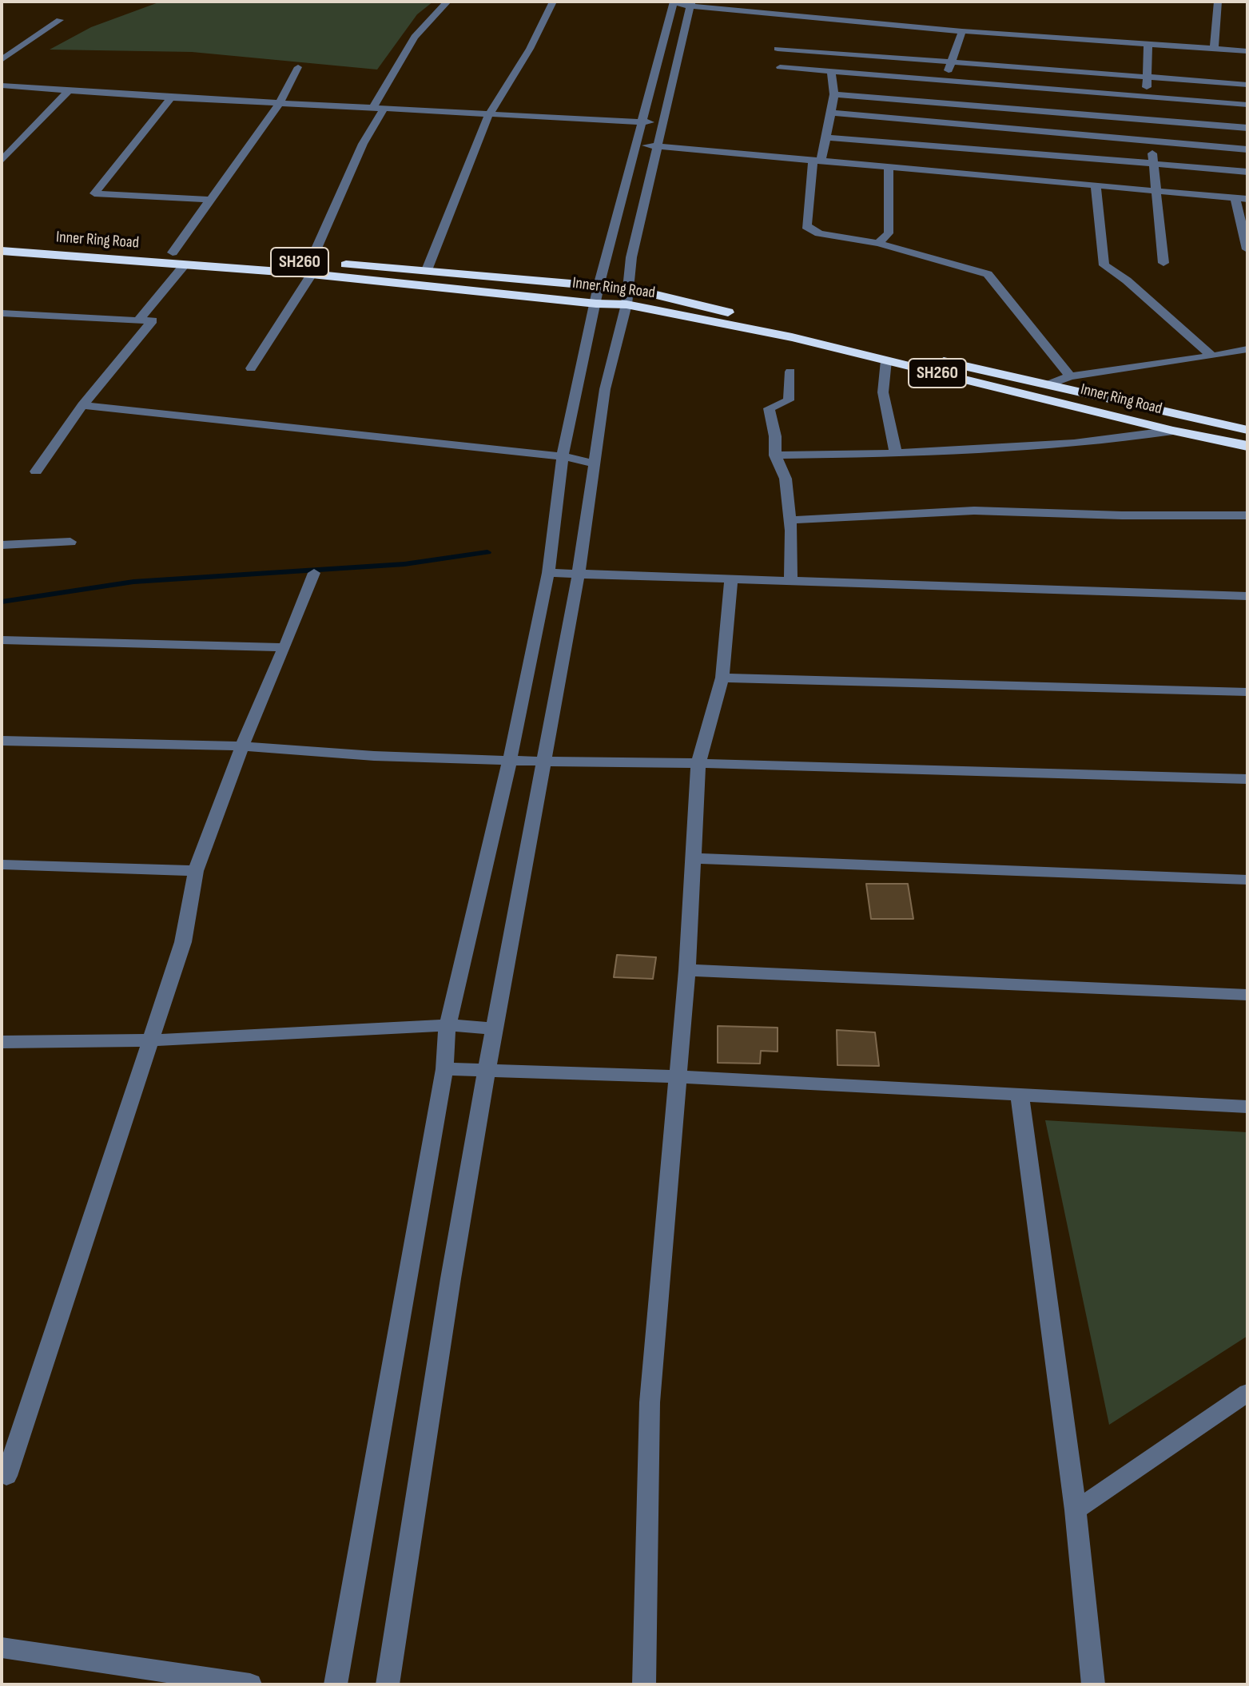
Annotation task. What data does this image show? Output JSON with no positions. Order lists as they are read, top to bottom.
{
  "streets": {
    "highway": ["Inner Ring Road", "SH260"]
  }
}
